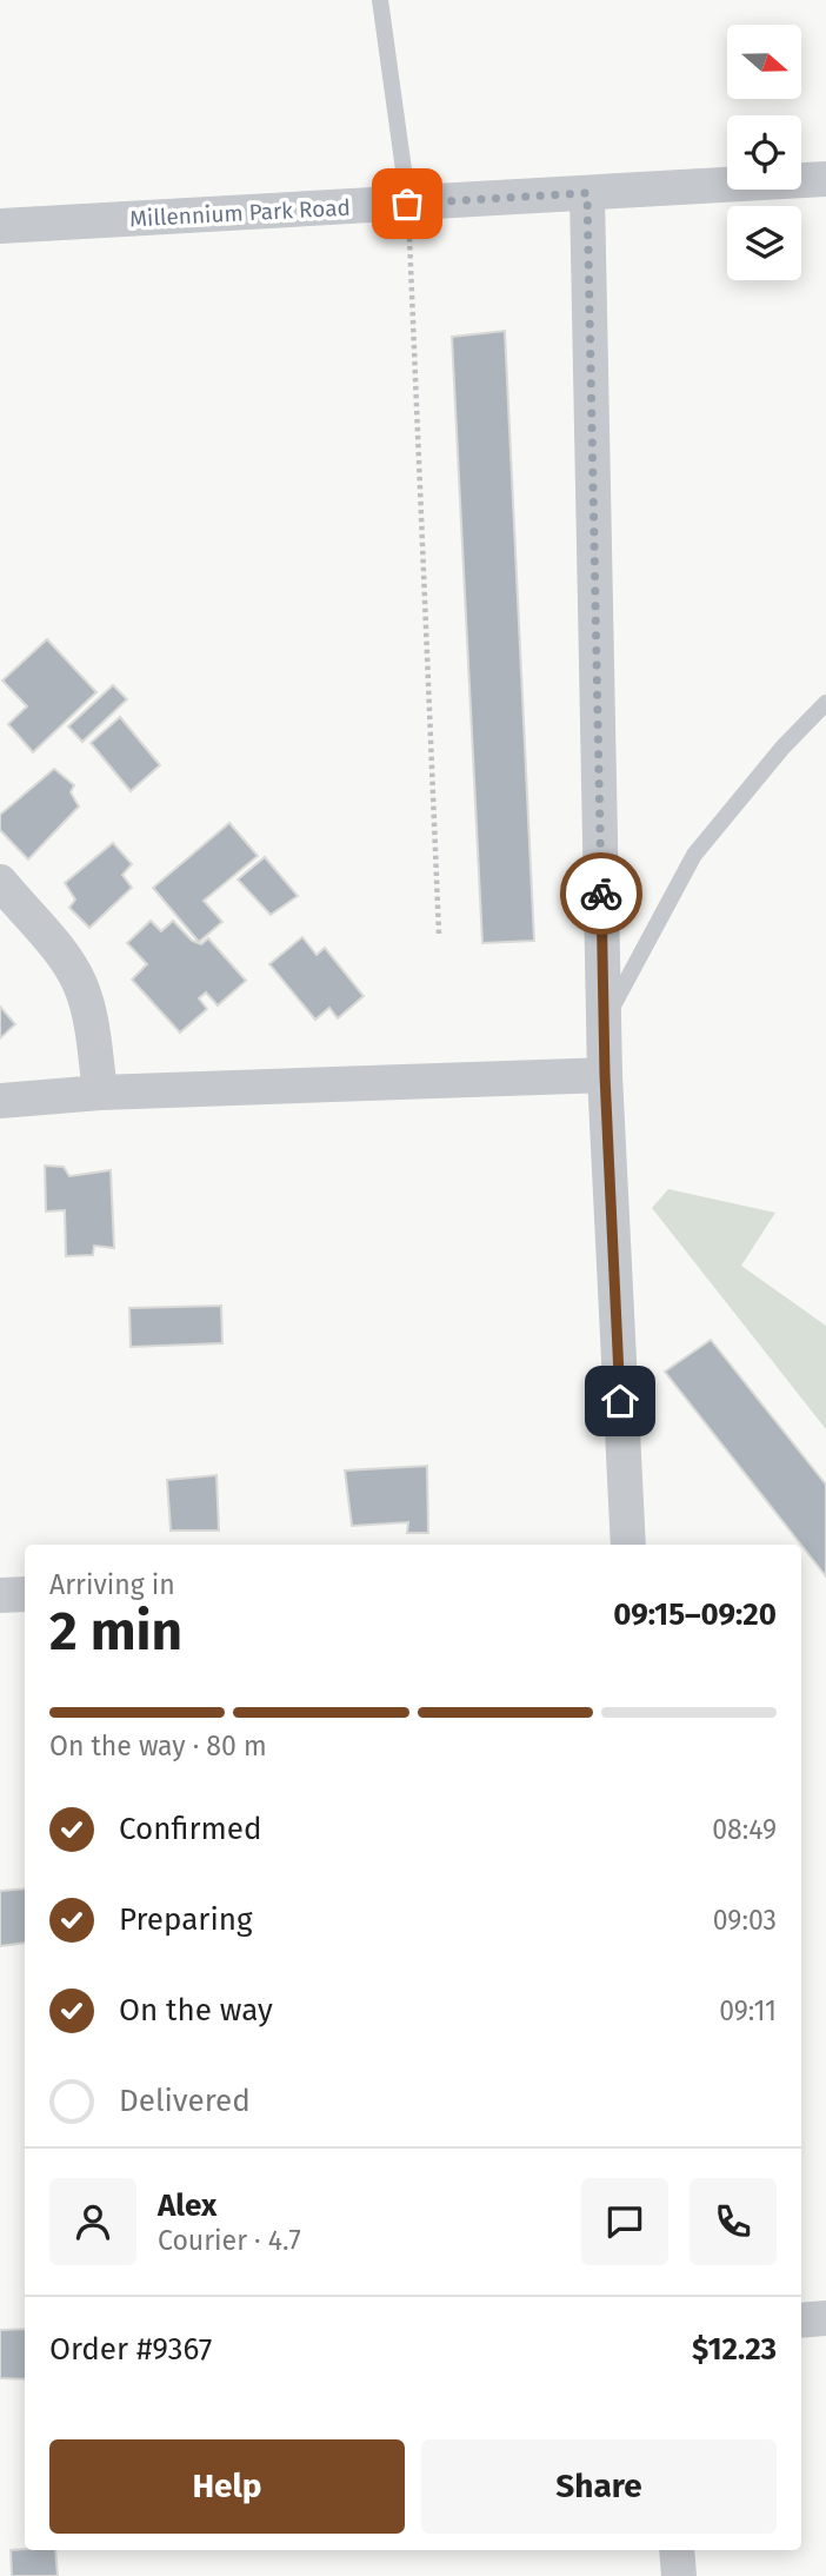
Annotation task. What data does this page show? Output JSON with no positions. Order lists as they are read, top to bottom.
{
  "streets": {
    "street": ["Millennium Park Road"]
  },
  "north": "right",
  "page": {
    "heading": ["2 min", "Arriving in", "09:15–09:20"],
    "panel": [
      "Alex",
      "Courier · 4.7",
      "Order #9367",
      "$12.23"
    ],
    "bar": "On the way · 80 m",
    "list": [
      ["Confirmed", "08:49"],
      ["Preparing", "09:03"],
      ["On the way", "09:11"],
      "Delivered"
    ],
    "buttons": ["Help", "Share"]
  }
}
